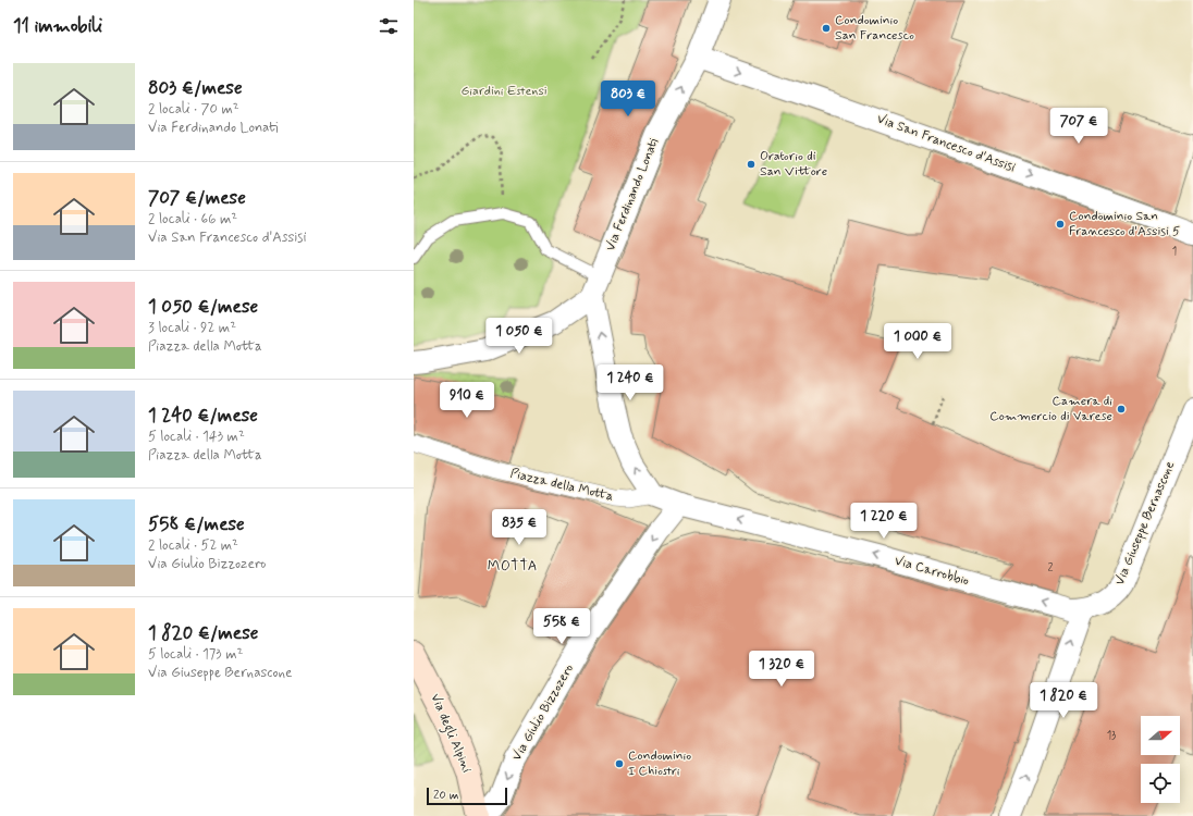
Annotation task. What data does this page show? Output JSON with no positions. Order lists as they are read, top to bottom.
{
  "streets": {
    "main road": ["Via degli Alpini"],
    "street": [
      "Via San Francesco d'Assisi",
      "Via Ferdinando Lonati",
      "Piazza della Motta",
      "Via Giuseppe Bernascone",
      "Via Carrobbio",
      "Via Giulio Bizzozero"
    ]
  },
  "crossings": [
    ["Via San Francesco d'Assisi", "Via Ferdinando Lonati"],
    ["Via Giuseppe Bernascone", "Via Carrobbio"],
    ["Via Carrobbio", "Via Giulio Bizzozero"]
  ],
  "one_way": [
    "Via San Francesco d'Assisi",
    "Via Ferdinando Lonati",
    "Via Carrobbio",
    "Via Giulio Bizzozero"
  ],
  "districts": ["MOTTA"],
  "parks": ["Giardini Estensi"],
  "places": [
    "Condominio San Francesco",
    "Oratorio di San Vittore",
    "Condominio San Francesco d'Assisi 5",
    "Camera di Commercio di Varese",
    "Condominio I Chiostri"
  ],
  "house_numbers": ["1", "2", "13"],
  "scale_bar": "20 m",
  "north": "right",
  "page": {
    "heading": "11 immobili",
    "list": [
      {
        "name": "803 €/mese",
        "note": "2 locali · 70 m² · Via Ferdinando Lonati"
      },
      {
        "name": "707 €/mese",
        "note": "2 locali · 66 m² · Via San Francesco d'Assisi"
      },
      {
        "name": "1 050 €/mese",
        "note": "3 locali · 92 m² · Piazza della Motta"
      },
      {
        "name": "1 240 €/mese",
        "note": "5 locali · 143 m² · Piazza della Motta"
      },
      {
        "name": "558 €/mese",
        "note": "2 locali · 52 m² · Via Giulio Bizzozero"
      },
      {
        "name": "1 820 €/mese",
        "note": "5 locali · 173 m² · Via Giuseppe Bernascone"
      }
    ],
    "price": [
      "803 €",
      "707 €",
      "1 050 €",
      "1 000 €",
      "1 240 €",
      "910 €",
      "1 220 €",
      "835 €",
      "558 €",
      "1 320 €",
      "1 820 €"
    ],
    "scale": "20 m"
  }
}
